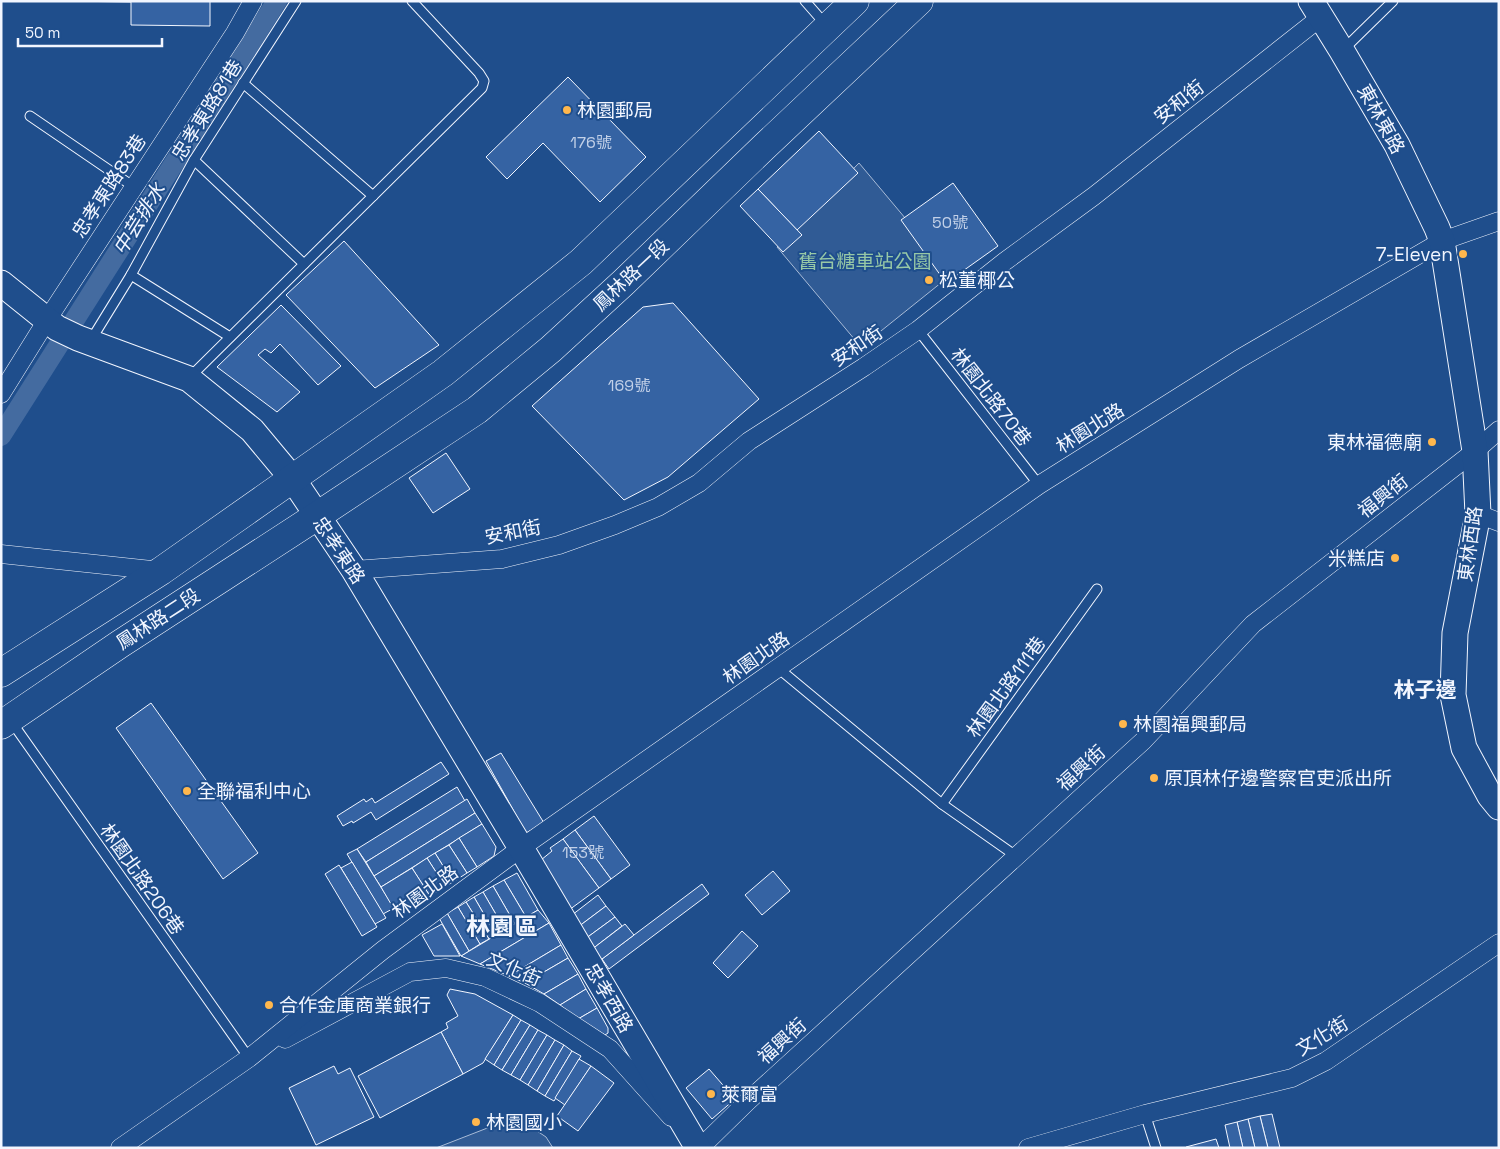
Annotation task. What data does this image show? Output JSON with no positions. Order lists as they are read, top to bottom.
{
  "streets": {
    "main road": ["鳳林路一段", "鳳林路二段"],
    "street": [
      "安和街",
      "東林東路",
      "忠孝東路83巷",
      "林園北路",
      "福興街",
      "東林西路",
      "忠孝東路",
      "文化街",
      "忠孝西路"
    ],
    "lane": [
      "忠孝東路81巷",
      "林園北路70巷",
      "林園北路111巷",
      "林園北路206巷"
    ]
  },
  "crossings": [
    ["安和街", "東林東路"],
    ["安和街", "林園北路70巷"],
    ["安和街", "忠孝東路"],
    ["忠孝東路81巷", "忠孝東路83巷"],
    ["忠孝東路81巷", "忠孝東路"],
    ["東林東路", "林園北路"],
    ["東林東路", "東林西路"],
    ["忠孝東路83巷", "忠孝東路"],
    ["鳳林路一段", "忠孝東路"],
    ["鳳林路一段", "鳳林路二段"],
    ["林園北路70巷", "林園北路"],
    ["林園北路", "東林西路"],
    ["林園北路", "忠孝東路"],
    ["林園北路", "林園北路206巷"],
    ["林園北路", "文化街"],
    ["林園北路", "忠孝西路"],
    ["福興街", "東林西路"],
    ["福興街", "文化街"],
    ["福興街", "忠孝西路"],
    ["忠孝東路", "鳳林路二段"],
    ["忠孝東路", "忠孝西路"],
    ["鳳林路二段", "林園北路206巷"],
    ["林園北路206巷", "文化街"],
    ["文化街", "忠孝西路"]
  ],
  "districts": ["林子邊", "林園區"],
  "water": ["中芸排水"],
  "parks": ["舊台糖車站公園"],
  "places": [
    "林園郵局",
    "7-Eleven",
    "松董椰公",
    "東林福德廟",
    "米糕店",
    "林園福興郵局",
    "原頂林仔邊警察官吏派出所",
    "全聯福利中心",
    "合作金庫商業銀行",
    "萊爾富",
    "林園國小"
  ],
  "house_numbers": [
    "176號",
    "50號",
    "169號",
    "153號"
  ],
  "scale_bar": "50 m"
}
